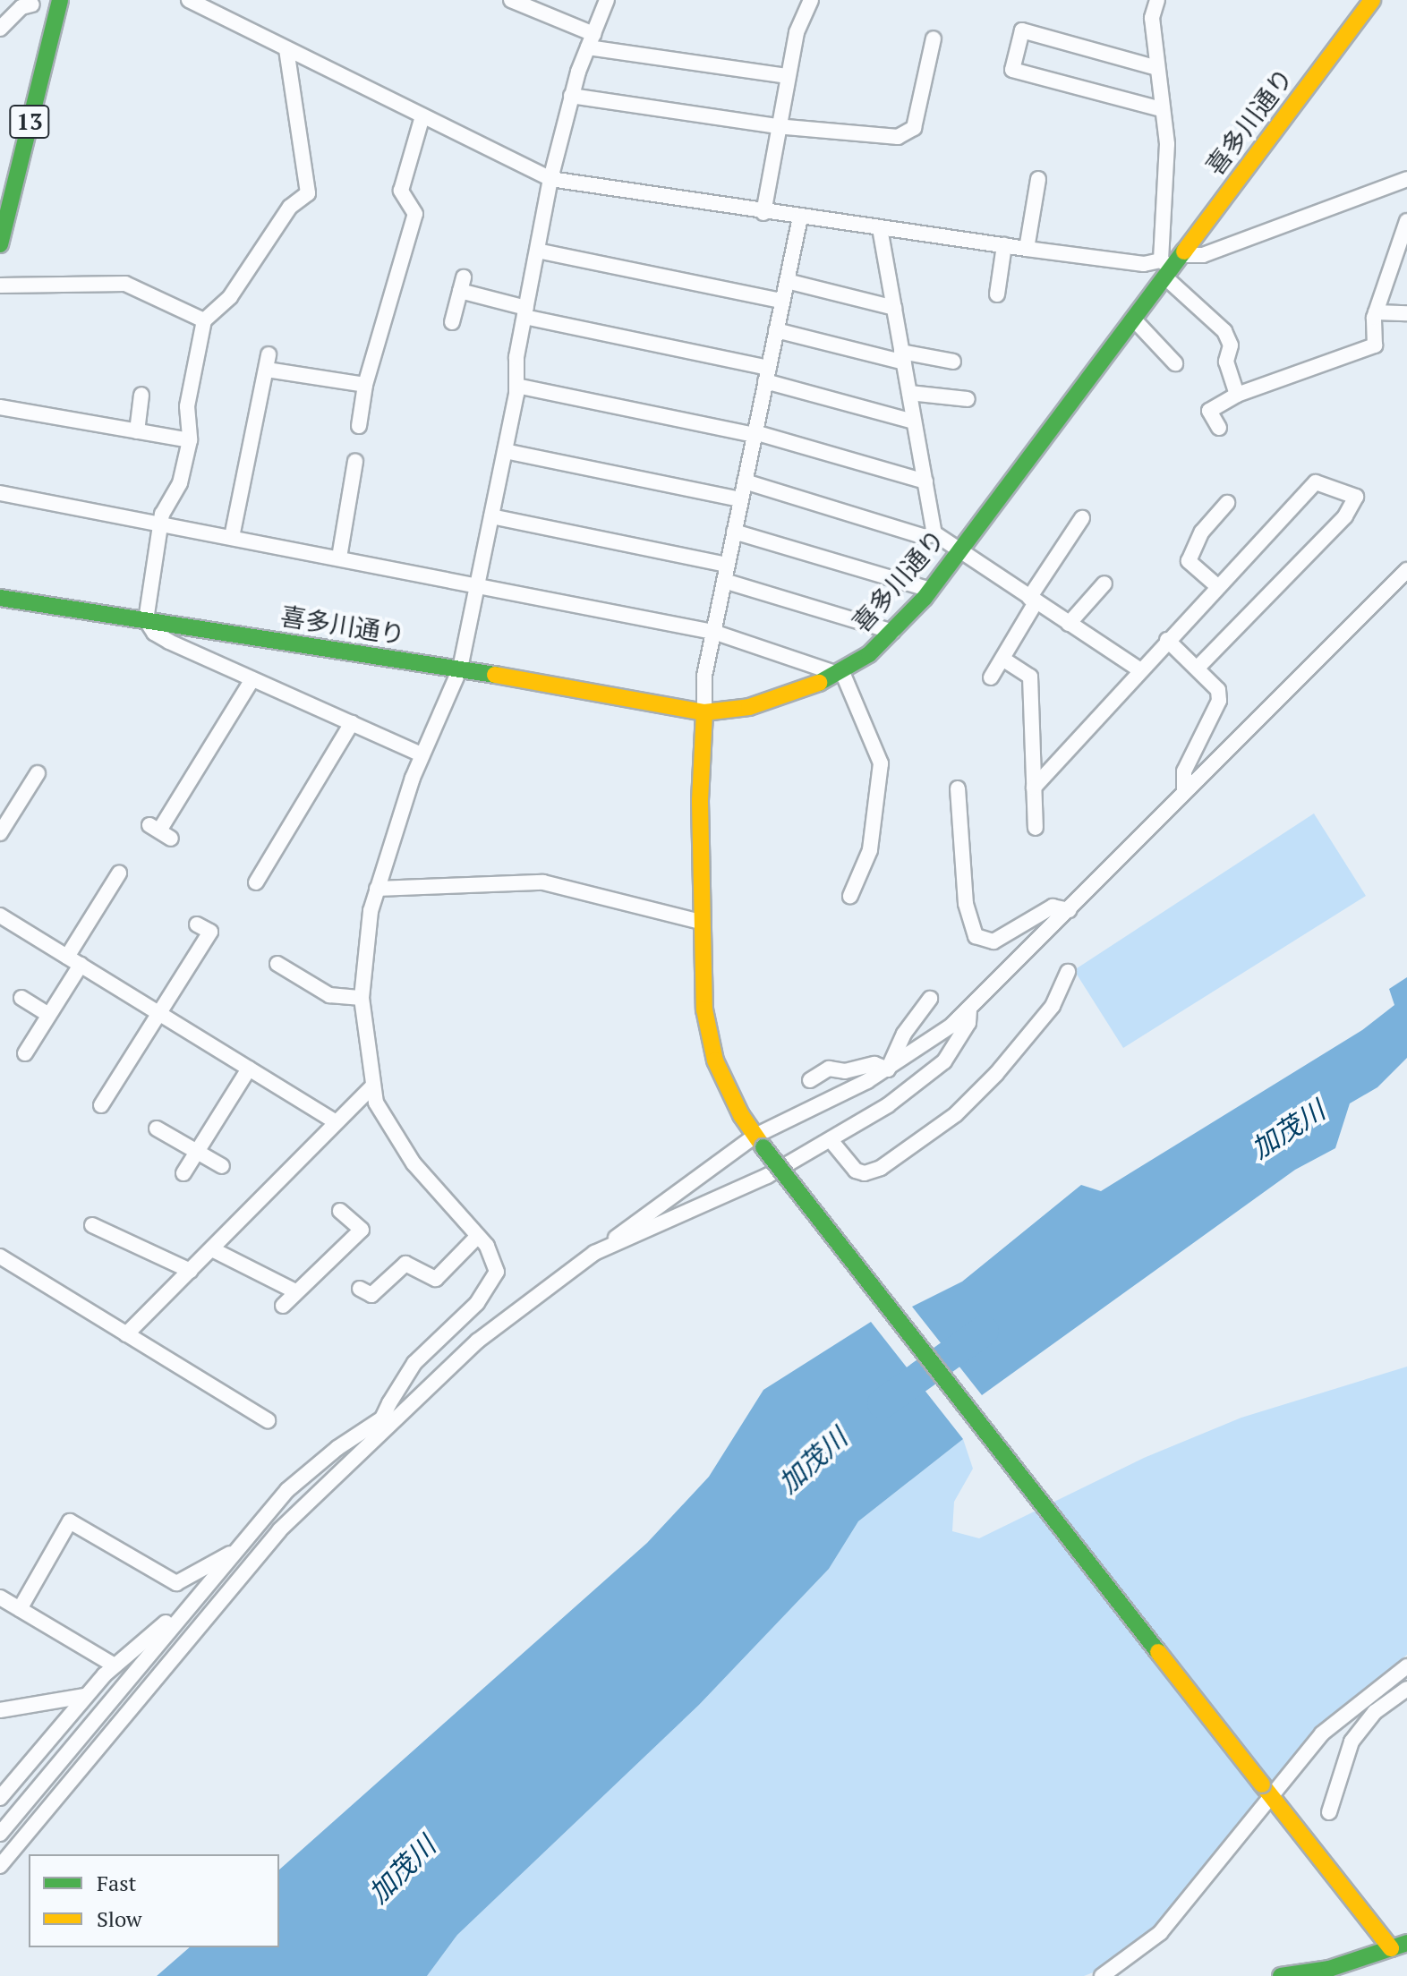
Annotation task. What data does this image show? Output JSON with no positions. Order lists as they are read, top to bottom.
{
  "streets": {
    "street": ["13", "喜多川通り"]
  },
  "water": ["加茂川"],
  "legend": ["Fast", "Slow"]
}
